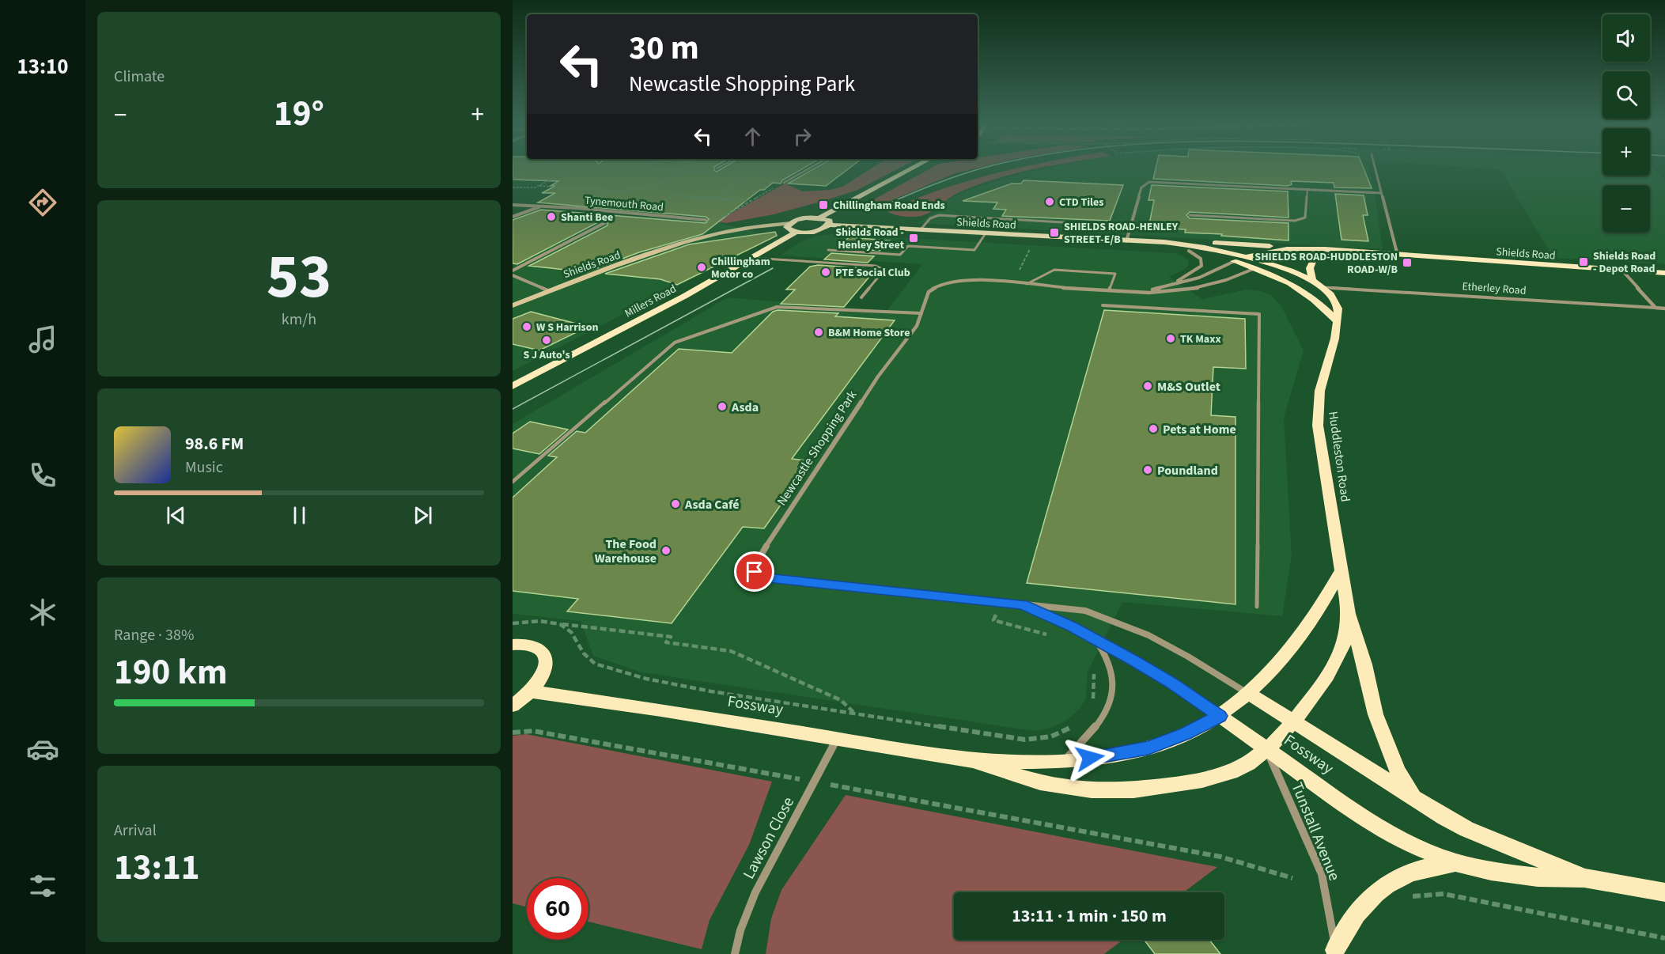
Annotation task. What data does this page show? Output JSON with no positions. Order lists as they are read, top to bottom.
{
  "streets": {
    "main road": [
      "Shields Road",
      "Millers Road",
      "Huddleston Road",
      "Fossway"
    ],
    "street": [
      "Tynemouth Road",
      "Etherley Road",
      "Newcastle Shopping Park",
      "Tunstall Avenue",
      "Lawson Close"
    ]
  },
  "crossings": [
    ["Shields Road", "Millers Road"],
    ["Shields Road", "Newcastle Shopping Park"],
    ["Shields Road", "Huddleston Road"],
    ["Etherley Road", "Huddleston Road"],
    ["Newcastle Shopping Park", "Fossway"],
    ["Huddleston Road", "Fossway"],
    ["Huddleston Road", "Tunstall Avenue"],
    ["Fossway", "Tunstall Avenue"],
    ["Fossway", "Lawson Close"]
  ],
  "places": {
    "other": [
      "CTD Tiles",
      "Shanti Bee",
      "Chillingham Motor co",
      "PTE Social Club",
      "W S Harrison",
      "B&M Home Store",
      "TK Maxx",
      "S J Auto's",
      "M&S Outlet",
      "Asda",
      "Pets at Home",
      "Poundland",
      "Asda Café",
      "The Food Warehouse"
    ],
    "transit": [
      "Chillingham Road Ends",
      "SHIELDS ROAD-HENLEY STREET-E/B",
      "Shields Road - Henley Street",
      "Shields Road - Depot Road",
      "SHIELDS ROAD-HUDDLESTON ROAD-W/B"
    ]
  },
  "page": {
    "tabs": "13:10",
    "tile": [
      "Climate",
      ["53", "km/h"],
      ["Range · 38%", "190 km"],
      ["Arrival", "13:11"]
    ],
    "map_buttons": ["+", "−"],
    "turn": ["30 m", "Newcastle Shopping Park"],
    "heat": ["−", "19°", "+"],
    "song": ["98.6 FM", "Music"],
    "limit": "60",
    "trip": "13:11 · 1 min · 150 m"
  }
}
